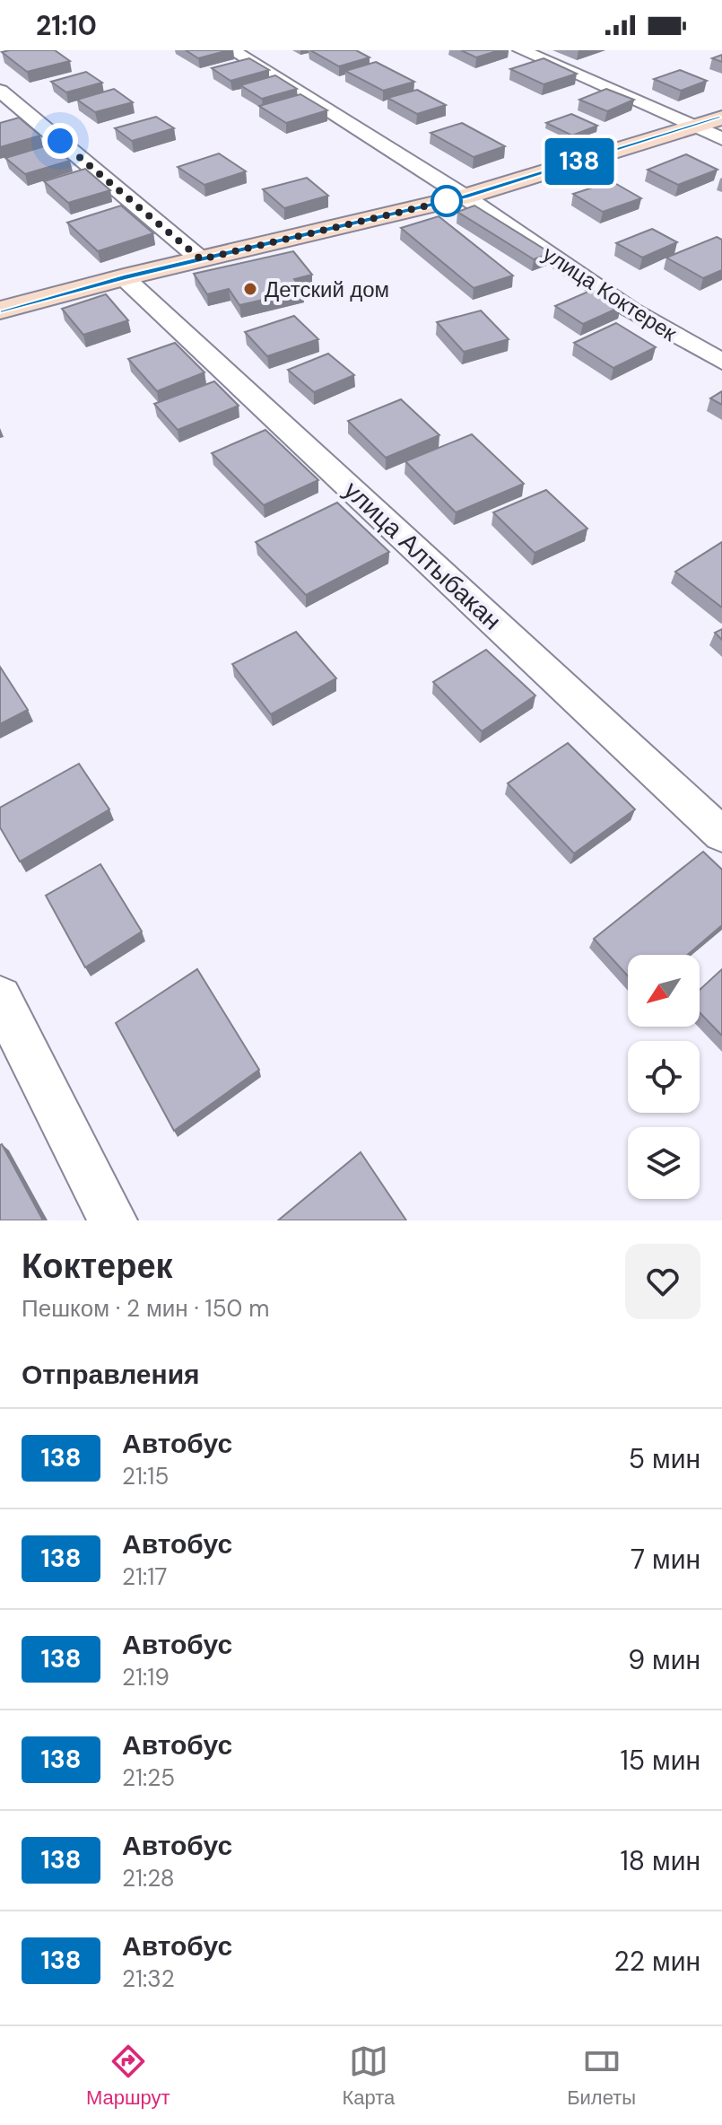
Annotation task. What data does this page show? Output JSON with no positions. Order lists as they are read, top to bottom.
{
  "streets": {
    "street": ["улица Коктерек", "улица Алтыбакан"]
  },
  "places": ["Детский дом"],
  "lines": ["bus line 138"],
  "north": "bottom left",
  "page": {
    "status": "21:10",
    "on_map": "138",
    "heading": [
      ["Коктерек", "Пешком · 2 мин · 150 m"],
      "Отправления"
    ],
    "list": [
      {
        "mark": "138",
        "name": "Автобус",
        "note": "21:15",
        "value": "5 мин"
      },
      {
        "mark": "138",
        "name": "Автобус",
        "note": "21:17",
        "value": "7 мин"
      },
      {
        "mark": "138",
        "name": "Автобус",
        "note": "21:19",
        "value": "9 мин"
      },
      {
        "mark": "138",
        "name": "Автобус",
        "note": "21:25",
        "value": "15 мин"
      },
      {
        "mark": "138",
        "name": "Автобус",
        "note": "21:28",
        "value": "18 мин"
      },
      {
        "mark": "138",
        "name": "Автобус",
        "note": "21:32",
        "value": "22 мин"
      }
    ],
    "tabs": ["Маршрут", "Карта", "Билеты"]
  }
}
